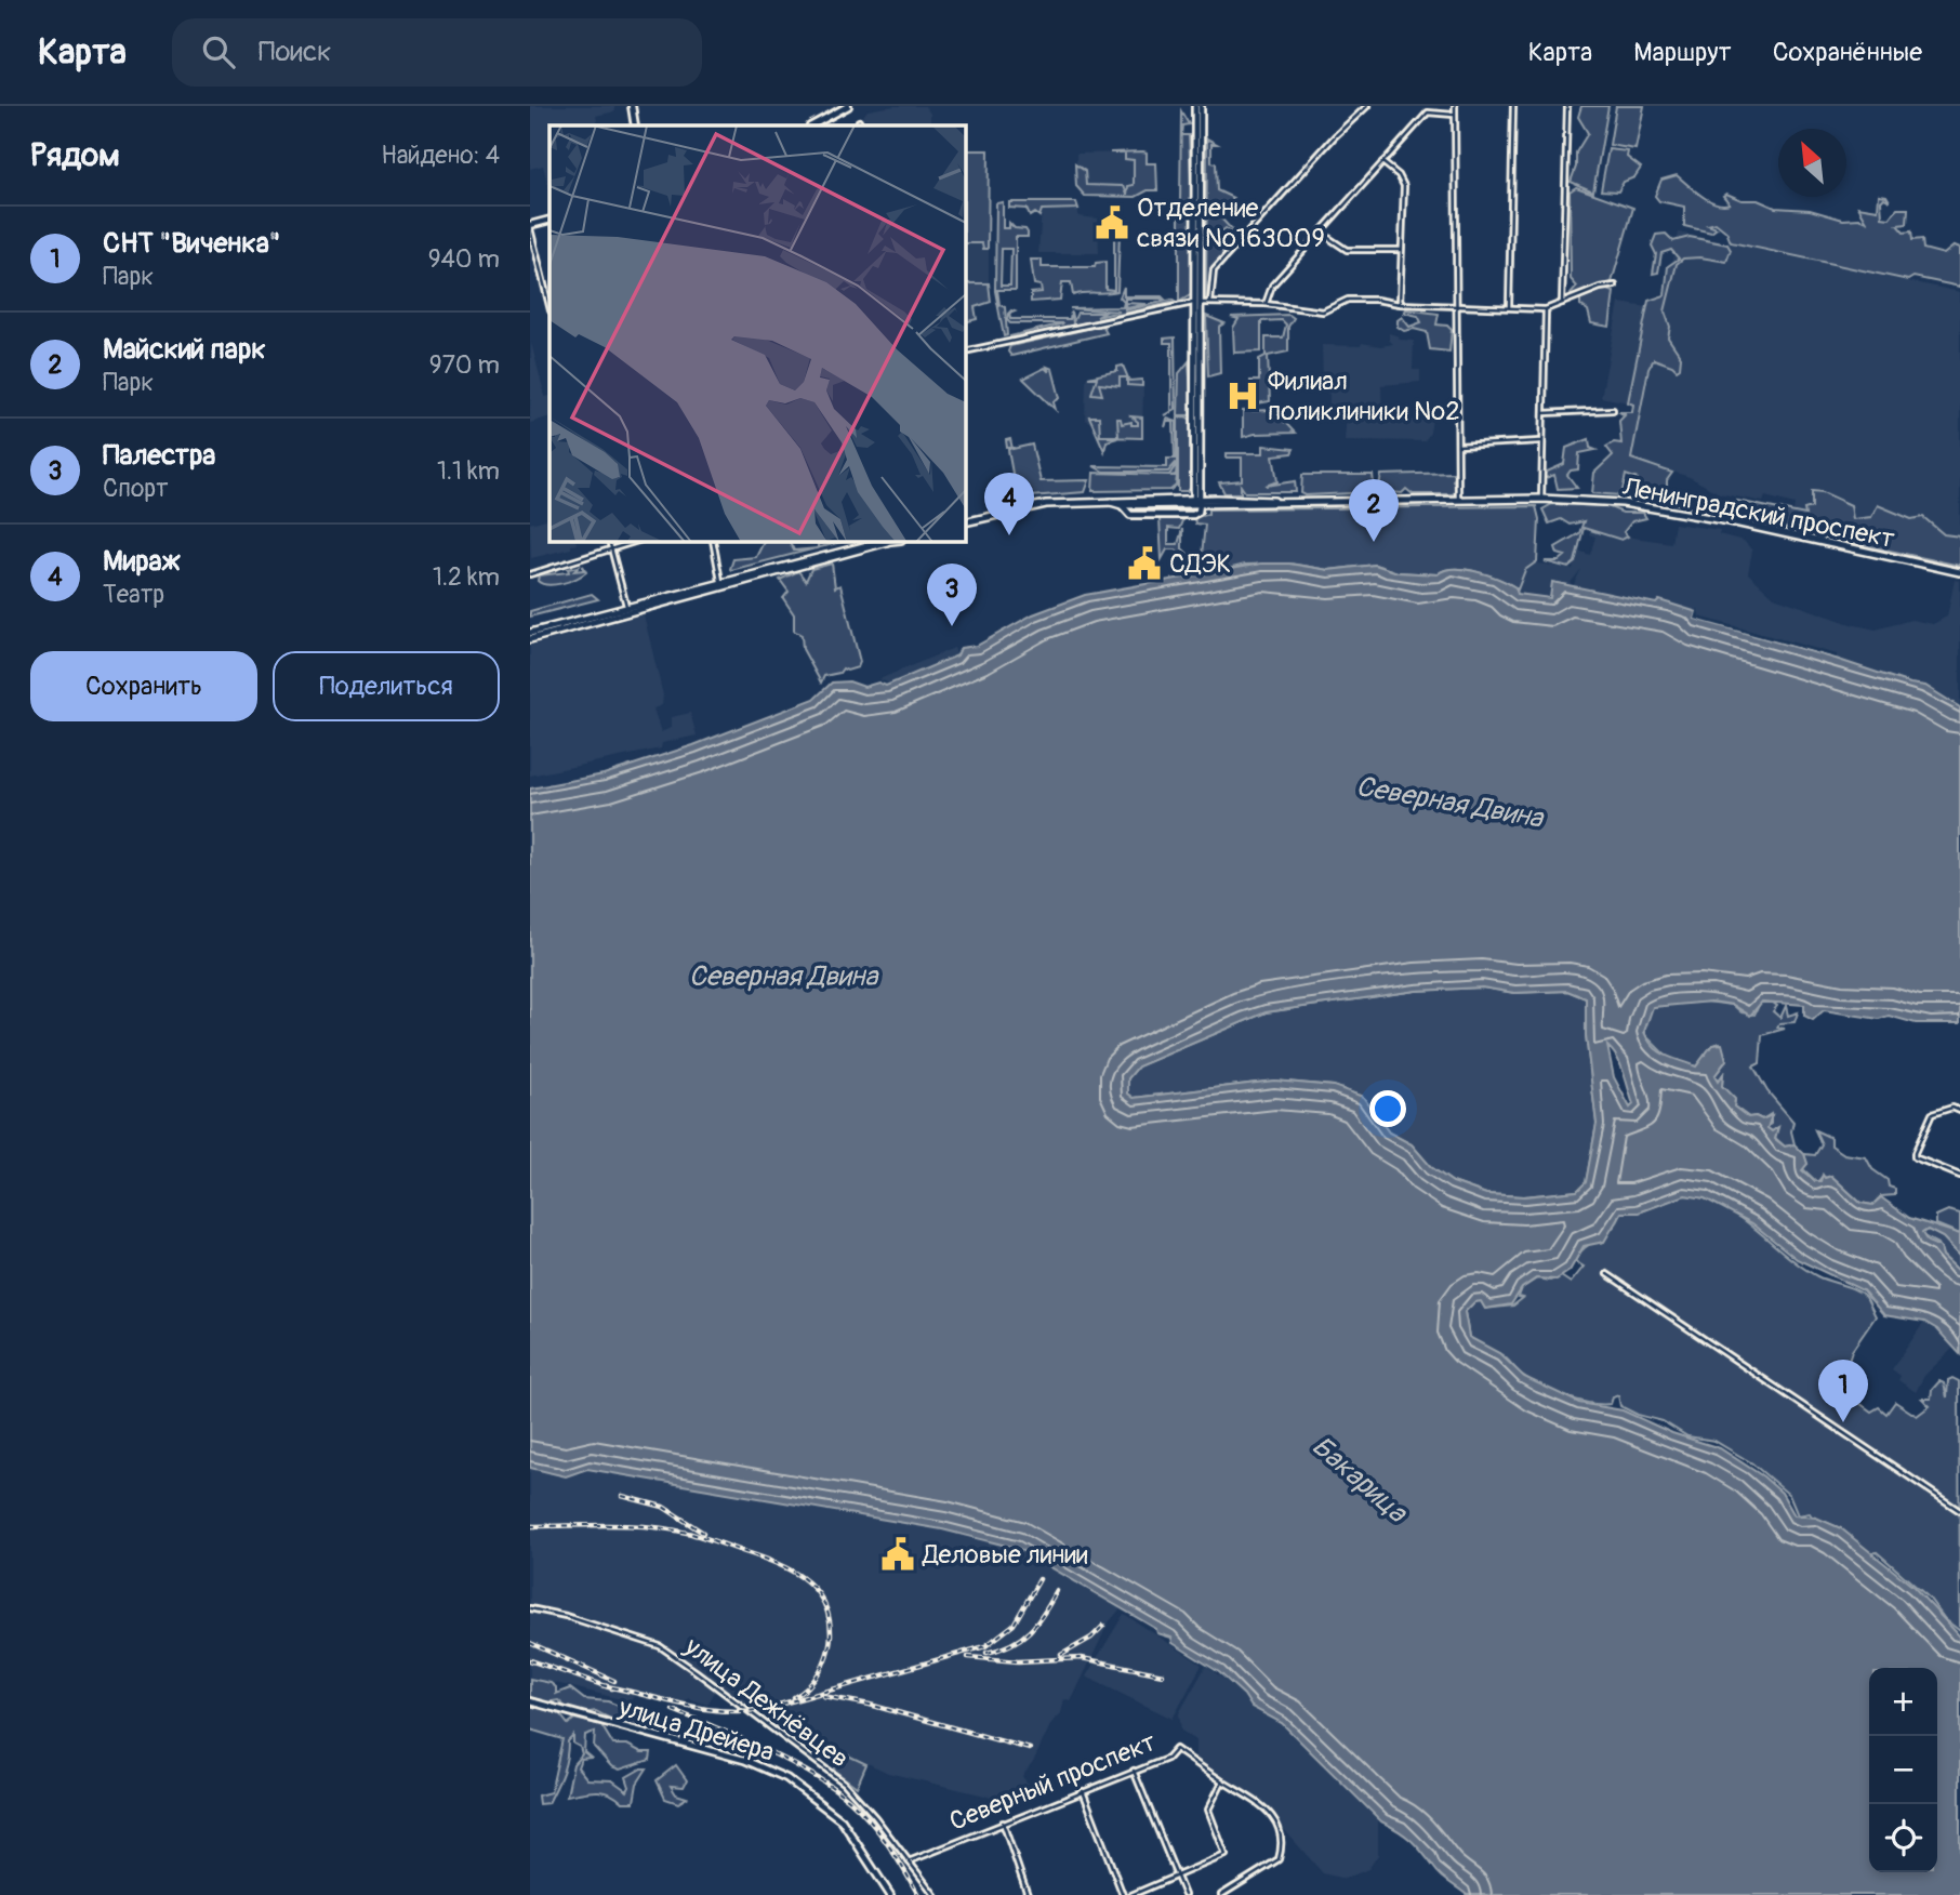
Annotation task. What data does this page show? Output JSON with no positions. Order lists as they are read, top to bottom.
{
  "streets": {
    "main road": ["Ленинградский проспект", "улица Дрейера"],
    "street": ["улица Дежнёвцев", "Северный проспект"]
  },
  "crossings": [
    ["улица Дежнёвцев", "Северный проспект"]
  ],
  "water": ["Северная Двина", "Бакарица"],
  "places": {
    "public building": ["Отделение связи №163009", "СДЭК", "Деловые линии"],
    "hospital": ["Филиал поликлиники №2"]
  },
  "north": "top left",
  "page": {
    "header": "Карта",
    "search": "Поиск",
    "nav": ["Карта", "Маршрут", "Сохранённые"],
    "heading": ["Рядом", "Найдено: 4"],
    "list": [
      {
        "mark": "1",
        "name": "СНТ \"Виченка\"",
        "note": "Парк",
        "value": "940 m"
      },
      {
        "mark": "2",
        "name": "Майский парк",
        "note": "Парк",
        "value": "970 m"
      },
      {
        "mark": "3",
        "name": "Палестра",
        "note": "Спорт",
        "value": "1.1 km"
      },
      {
        "mark": "4",
        "name": "Мираж",
        "note": "Театр",
        "value": "1.2 km"
      }
    ],
    "pins": [
      "4",
      "2",
      "3",
      "1"
    ],
    "buttons": ["Сохранить", "Поделиться"],
    "map_buttons": ["+", "−"]
  }
}
